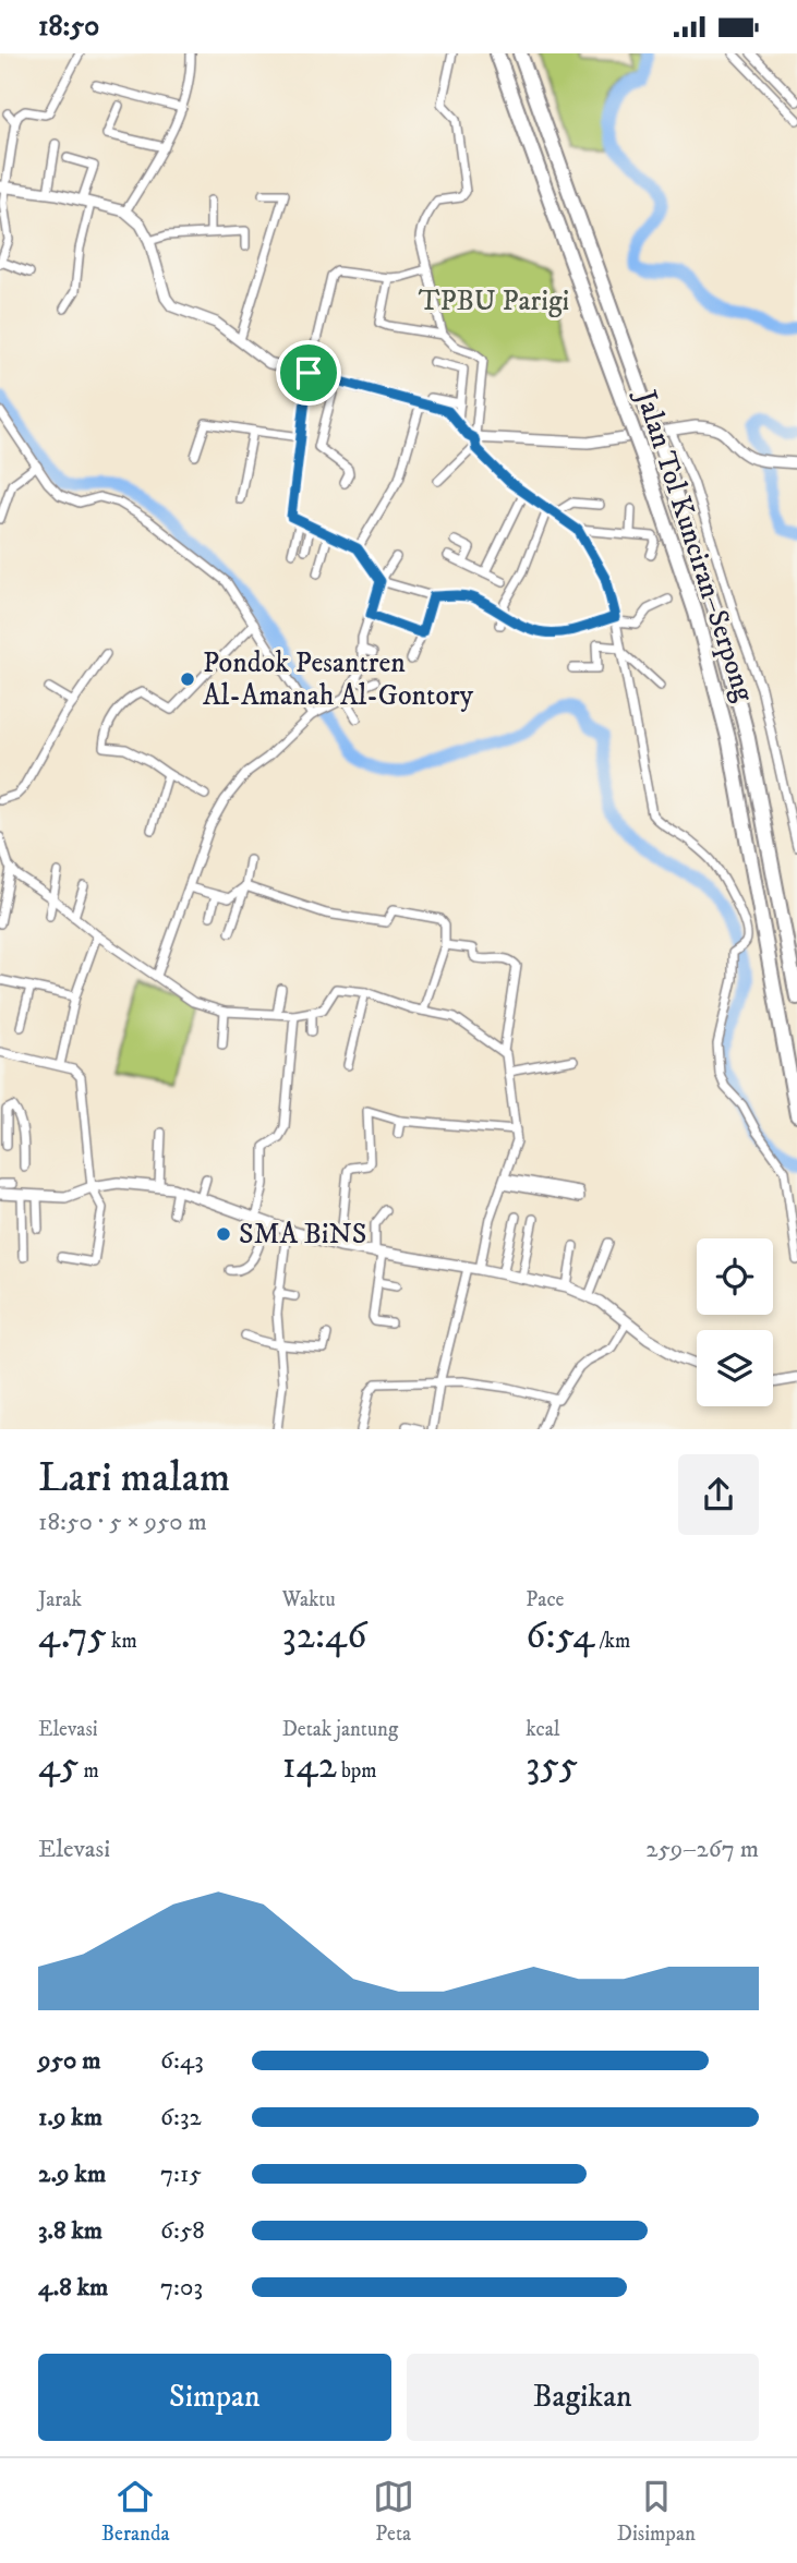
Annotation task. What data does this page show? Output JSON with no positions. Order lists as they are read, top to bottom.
{
  "streets": {
    "highway": ["Jalan Tol Kunciran–Serpong"]
  },
  "parks": ["TPBU Parigi"],
  "places": ["Pondok Pesantren Al-Amanah Al-Gontory", "SMA BiNS"],
  "page": {
    "status": "18:50",
    "heading": ["Lari malam", "18:50 · 5 × 950 m"],
    "stats": [
      ["Jarak", "4.75 km"],
      ["Waktu", "32:46"],
      ["Pace", "6:54 /km"],
      ["Elevasi", "45 m"],
      ["Detak jantung", "142 bpm"],
      ["kcal", "355"]
    ],
    "chart": ["Elevasi", "259–267 m"],
    "list": [
      {
        "name": "950 m",
        "note": "6:43"
      },
      {
        "name": "1.9 km",
        "note": "6:32"
      },
      {
        "name": "2.9 km",
        "note": "7:15"
      },
      {
        "name": "3.8 km",
        "note": "6:58"
      },
      {
        "name": "4.8 km",
        "note": "7:03"
      }
    ],
    "buttons": ["Simpan", "Bagikan"],
    "tabs": ["Beranda", "Peta", "Disimpan"]
  }
}
